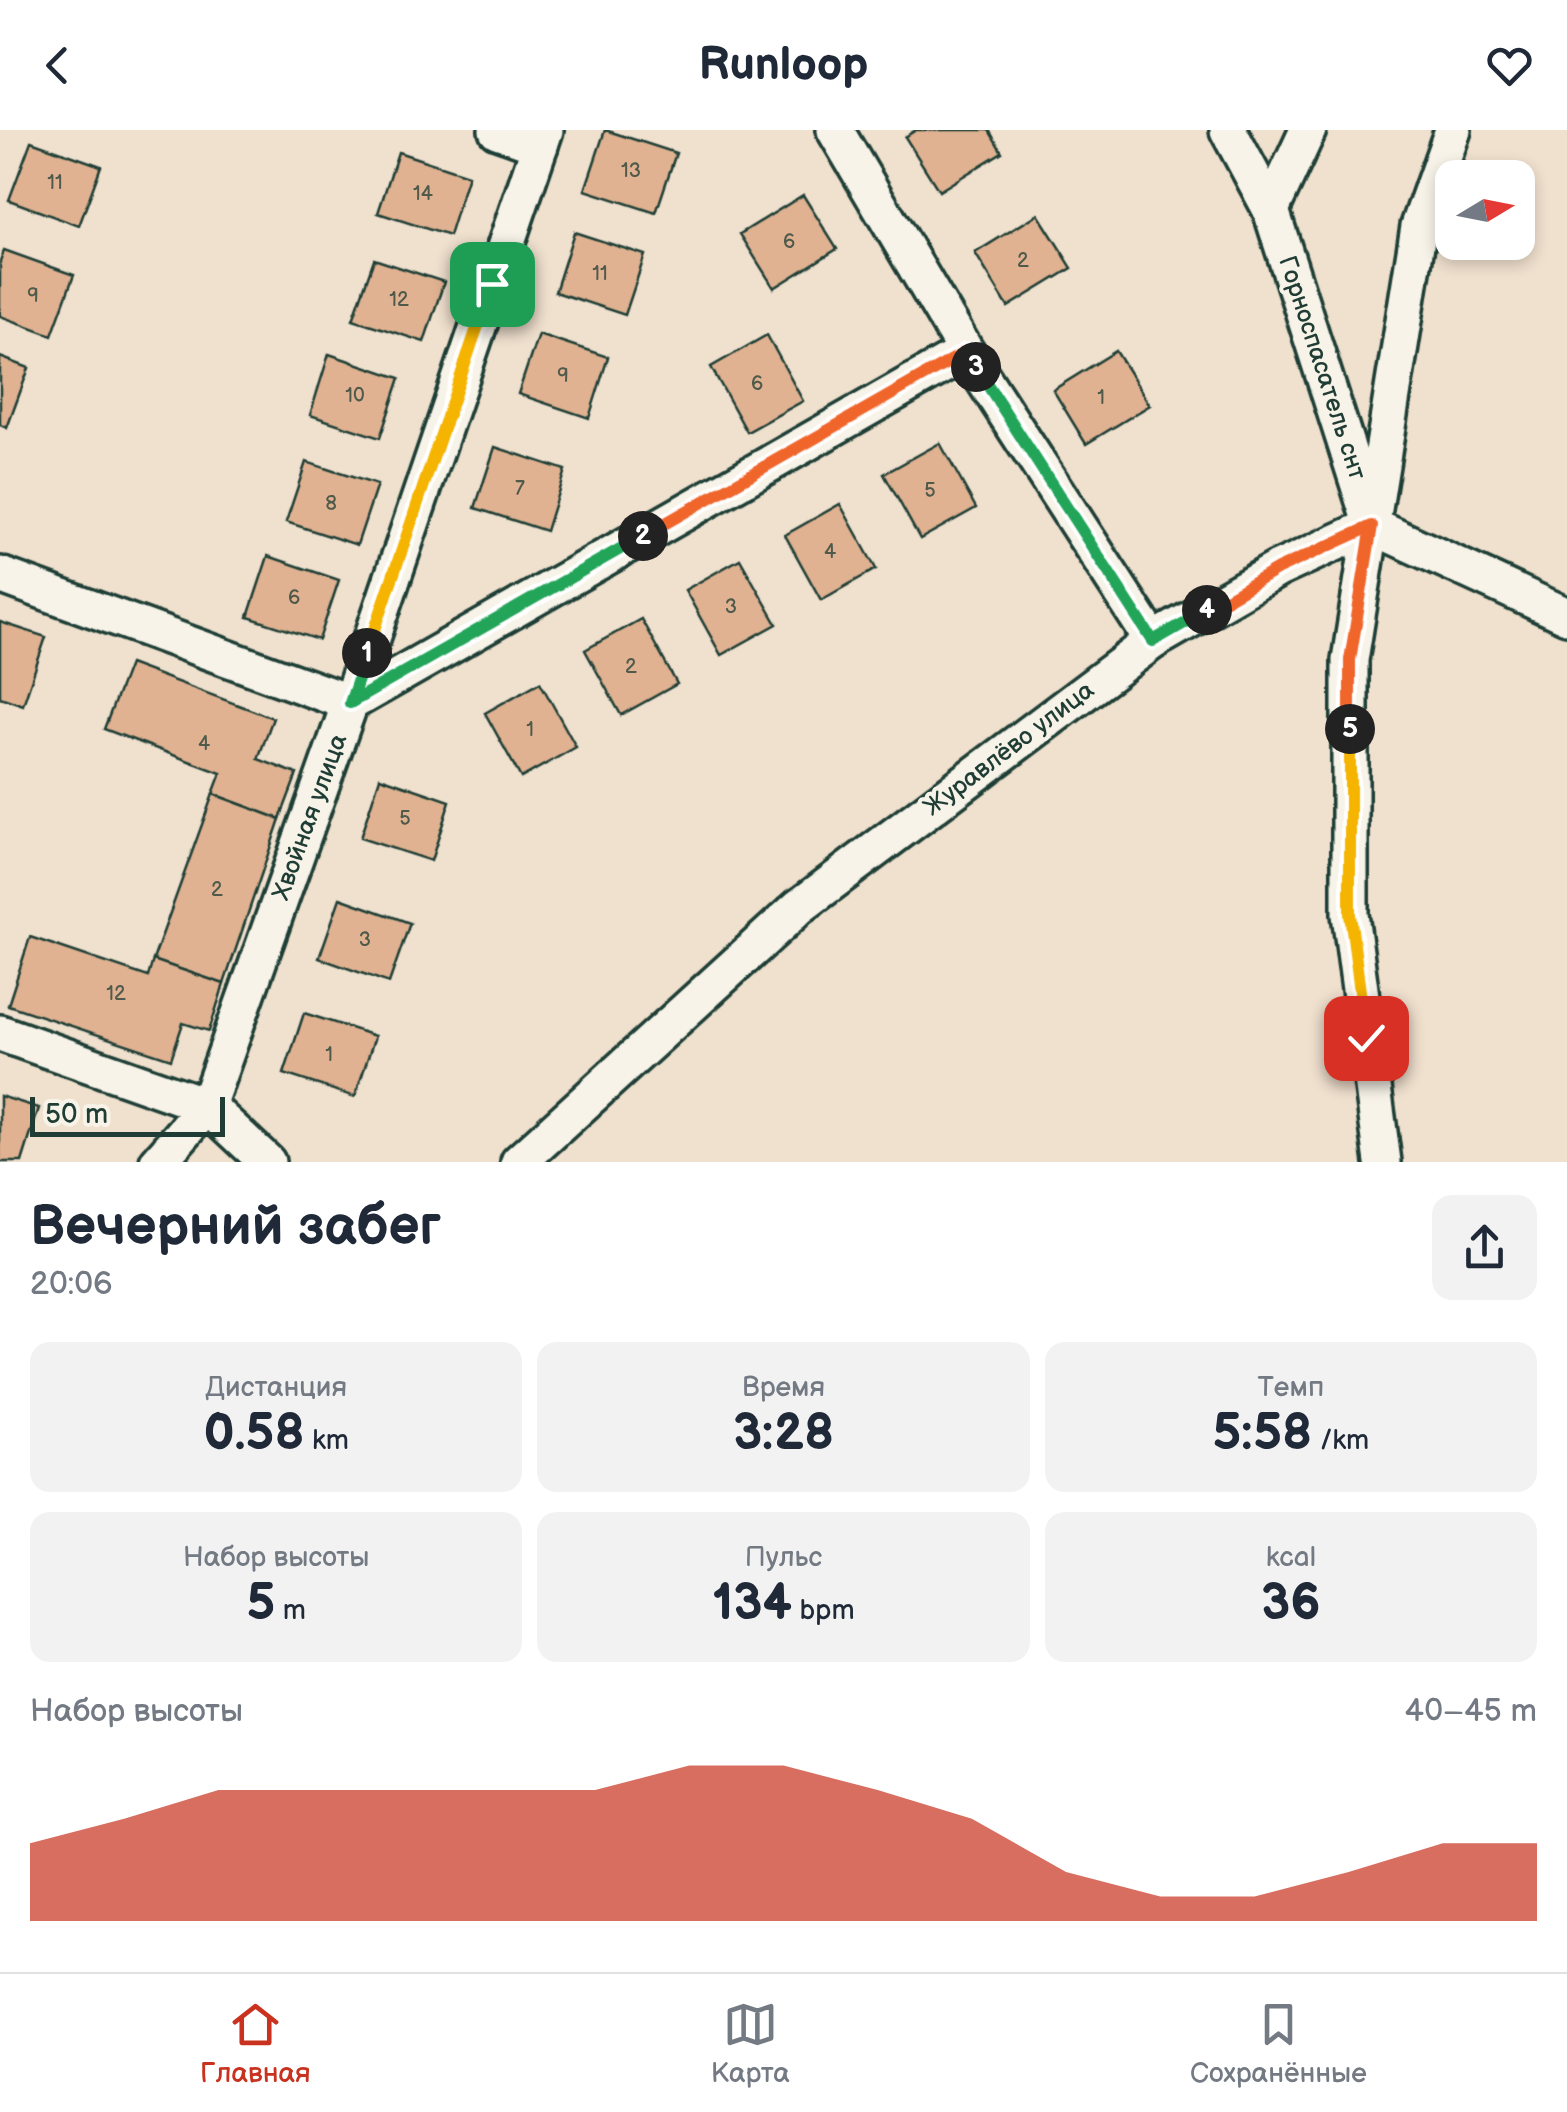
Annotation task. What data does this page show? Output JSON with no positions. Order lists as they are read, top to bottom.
{
  "streets": {
    "street": ["Горноспасатель снт", "Журавлёво улица", "Хвойная улица"]
  },
  "crossings": [
    ["Горноспасатель снт", "Журавлёво улица"]
  ],
  "house_numbers": [
    "13",
    "11",
    "14",
    "6",
    "2",
    "11",
    "9",
    "12",
    "9",
    "6",
    "10",
    "1",
    "7",
    "5",
    "8",
    "4",
    "6",
    "3",
    "2",
    "1",
    "4",
    "5",
    "2",
    "3",
    "12",
    "1"
  ],
  "scale_bar": "50 m",
  "north": "right",
  "page": {
    "header": "Runloop",
    "pins": [
      "3",
      "2",
      "4",
      "1",
      "5"
    ],
    "scale": "50 m",
    "heading": ["Вечерний забег", "20:06"],
    "stats": [
      ["Дистанция", "0.58 km"],
      ["Время", "3:28"],
      ["Темп", "5:58 /km"],
      ["Набор высоты", "5 m"],
      ["Пульс", "134 bpm"],
      ["kcal", "36"]
    ],
    "chart": ["Набор высоты", "40–45 m"],
    "tabs": ["Главная", "Карта", "Сохранённые"]
  }
}
